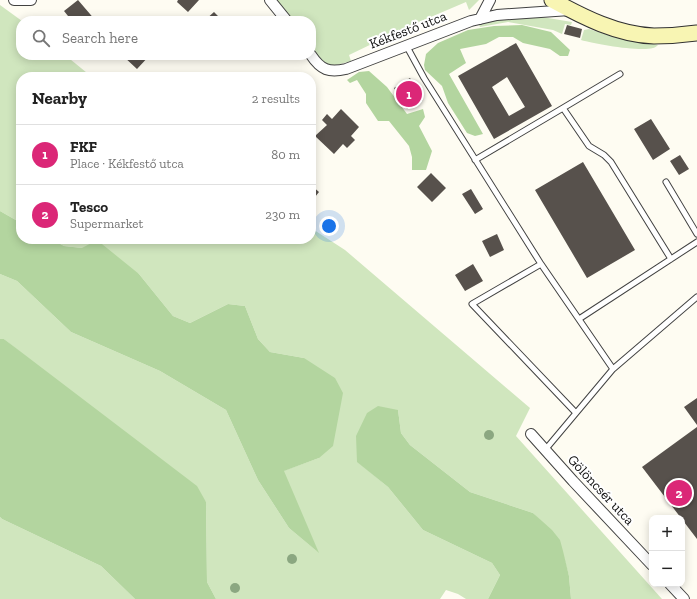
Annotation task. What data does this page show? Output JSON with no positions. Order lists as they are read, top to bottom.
{
  "streets": {
    "street": ["Kékfestő utca", "Gölöncsér utca"]
  },
  "page": {
    "search": "Search here",
    "heading": ["Nearby", "2 results"],
    "pins": ["1", "2"],
    "list": [
      {
        "mark": "1",
        "name": "FKF",
        "note": "Place · Kékfestő utca",
        "value": "80 m"
      },
      {
        "mark": "2",
        "name": "Tesco",
        "note": "Supermarket",
        "value": "230 m"
      }
    ],
    "map_buttons": ["+", "−"]
  }
}
